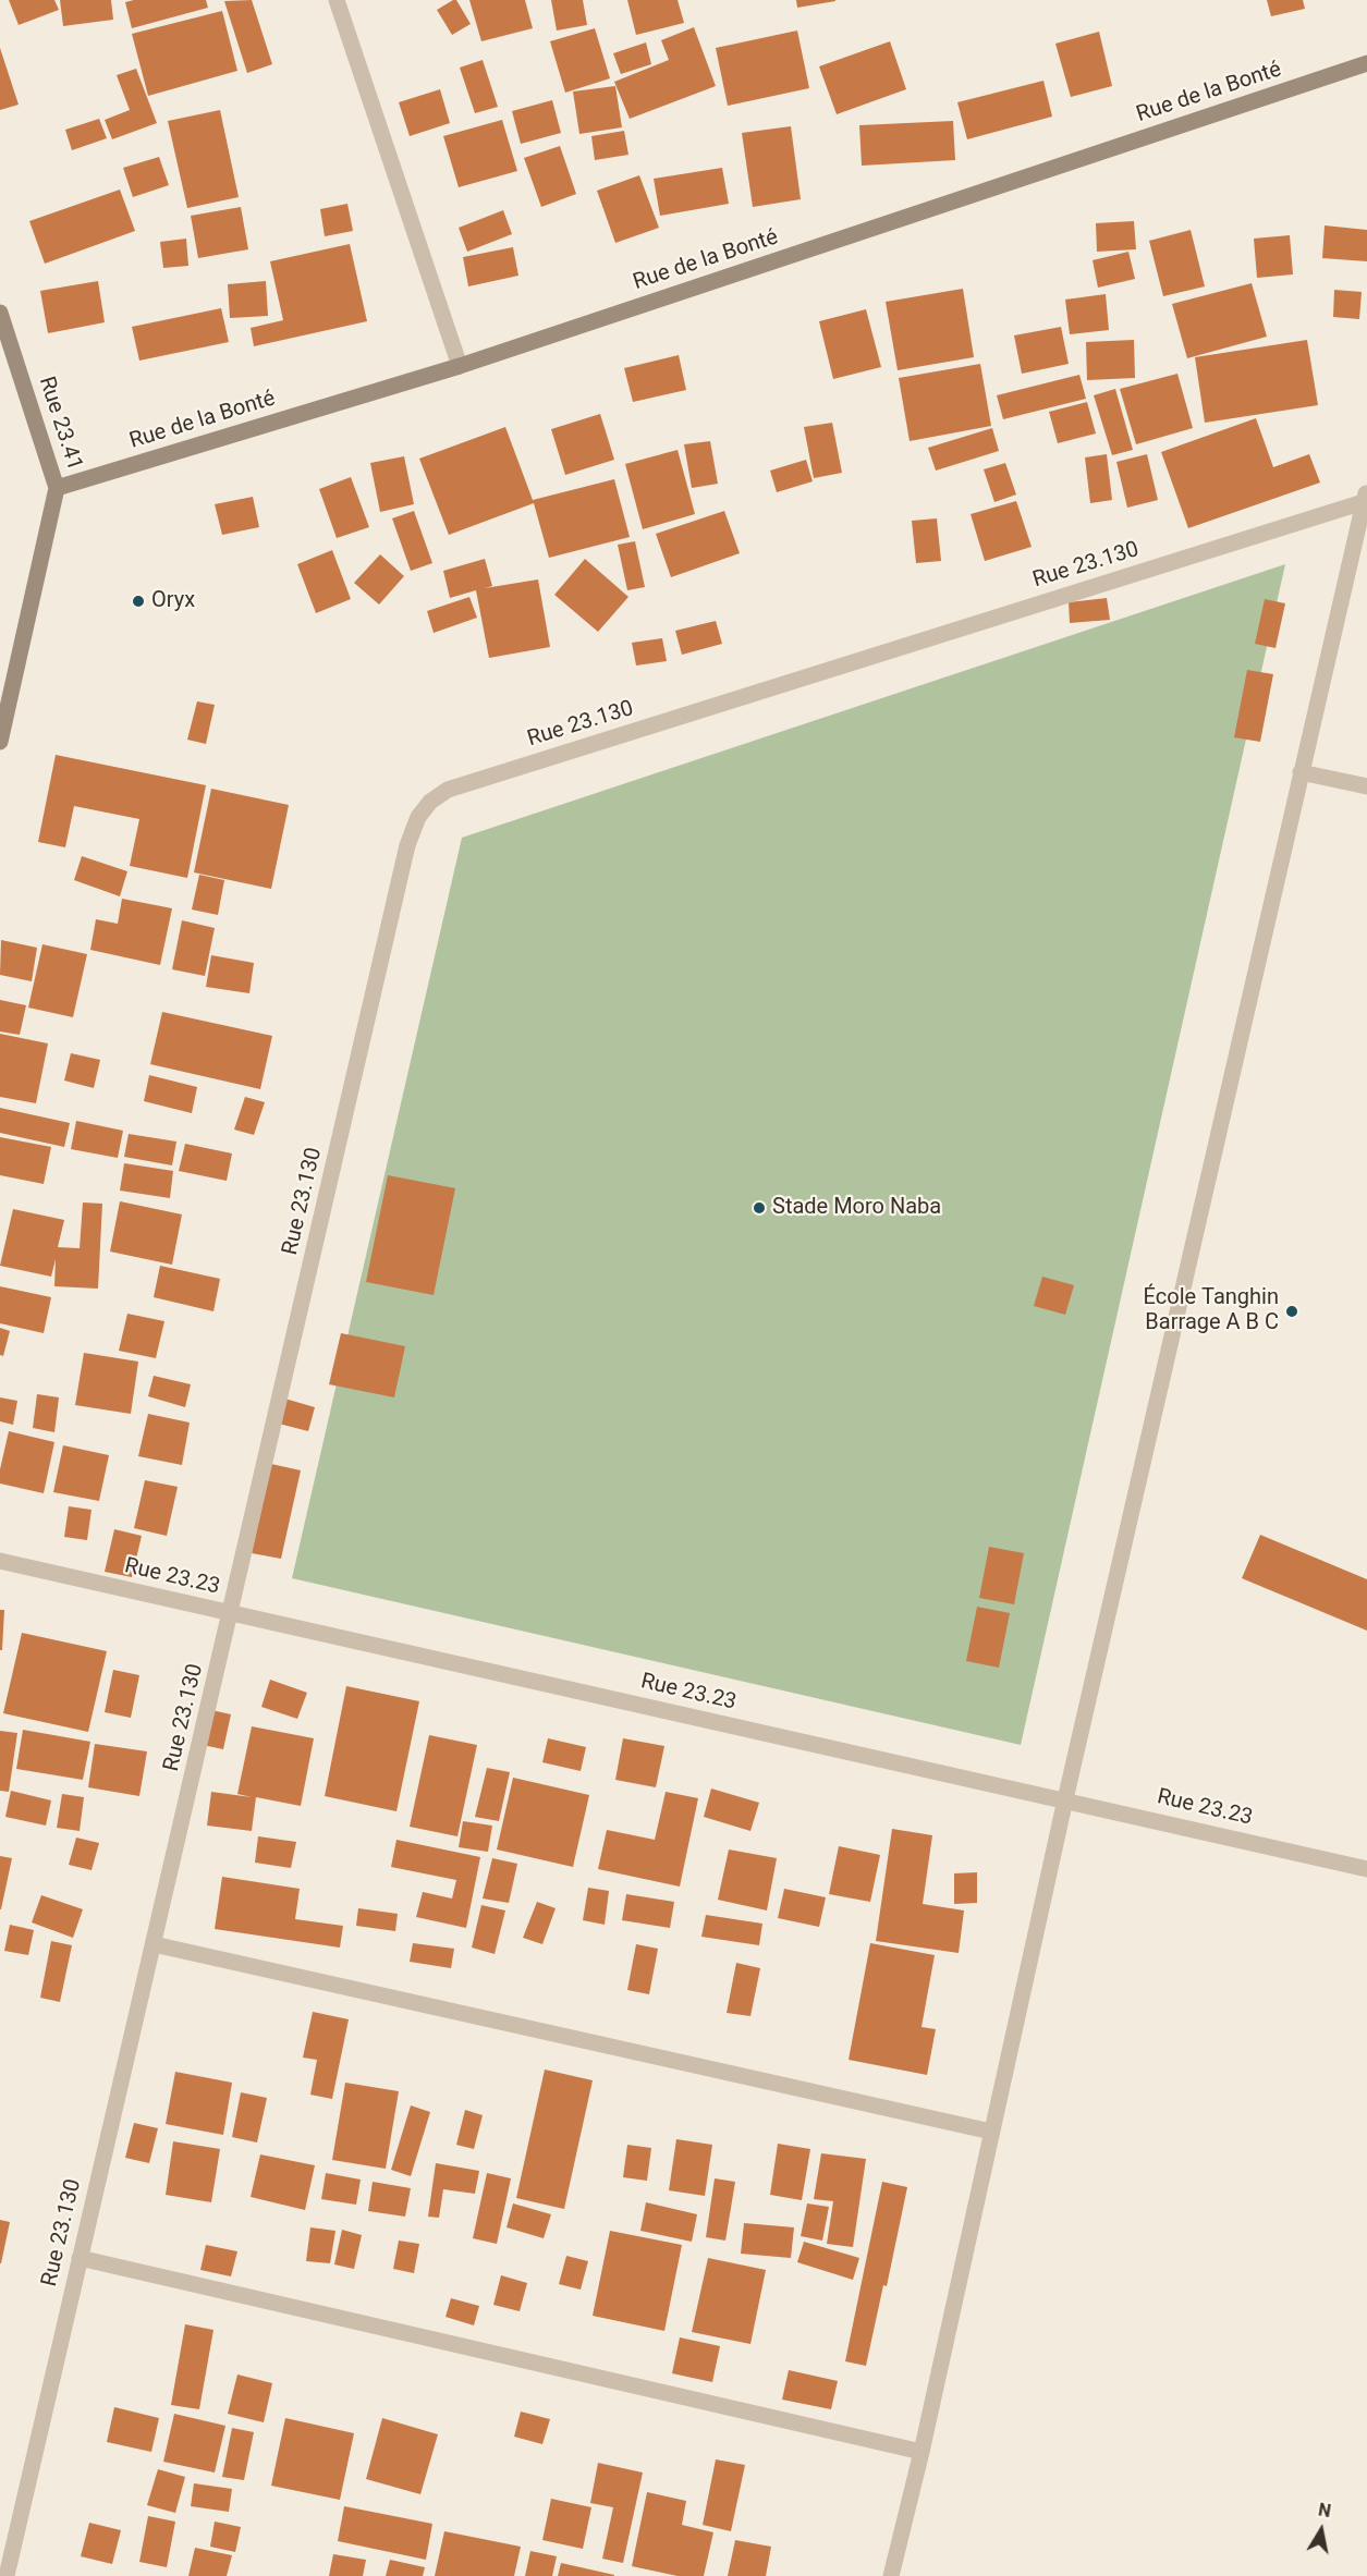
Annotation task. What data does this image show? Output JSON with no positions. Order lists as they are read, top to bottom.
{
  "streets": {
    "street": [
      "Rue de la Bonté",
      "Rue 23.41",
      "Rue 23.130",
      "Rue 23.23"
    ]
  },
  "crossings": [
    ["Rue de la Bonté", "Rue 23.41"],
    ["Rue 23.130", "Rue 23.23"]
  ],
  "places": ["Oryx", "Stade Moro Naba", "École Tanghin Barrage A B C"],
  "north": "top"
}
